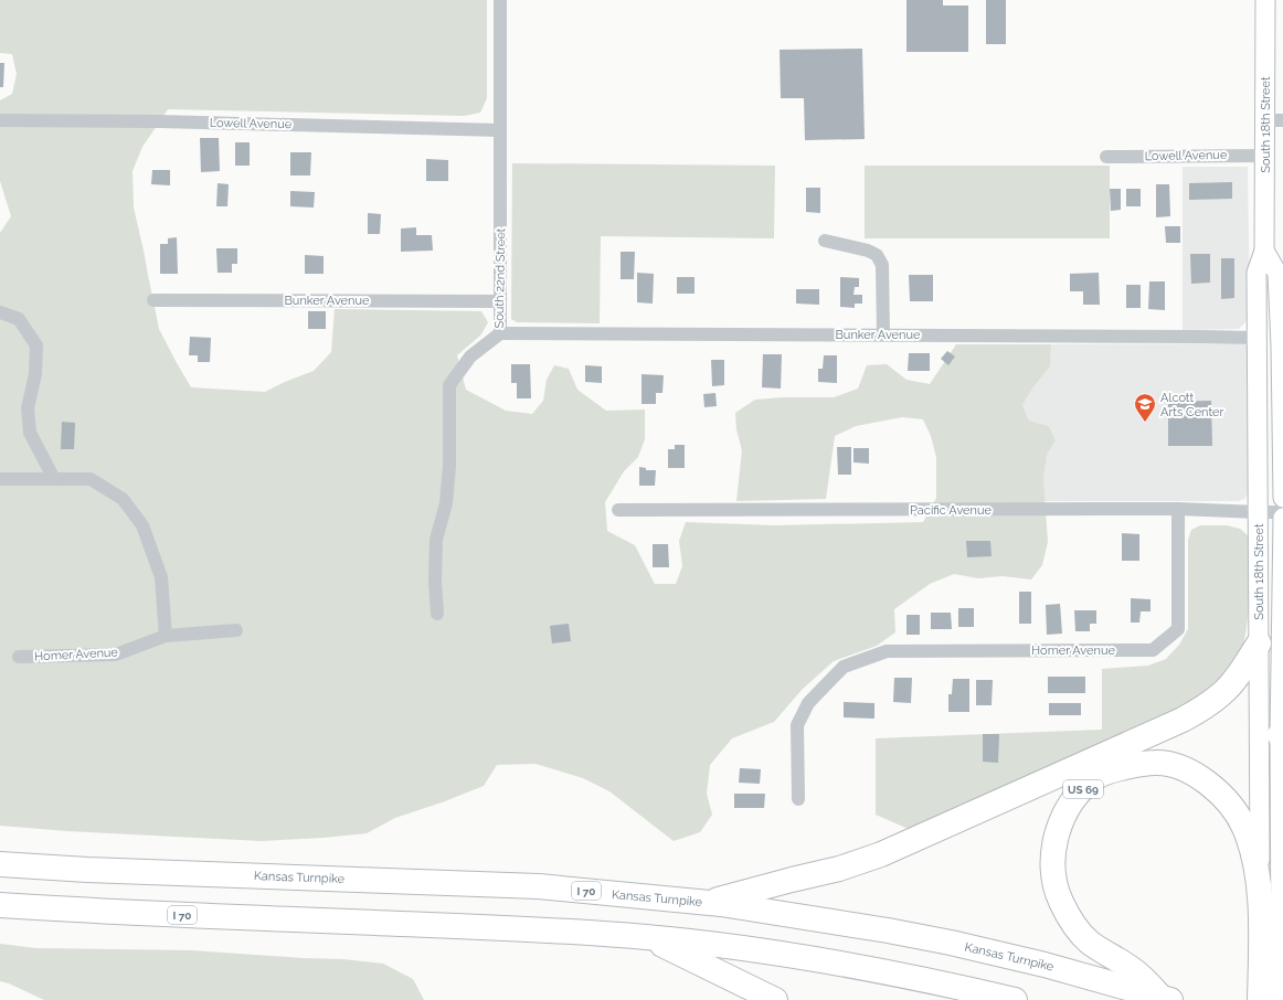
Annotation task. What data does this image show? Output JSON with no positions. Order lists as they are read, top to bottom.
{
  "streets": {
    "highway": [
      "South 18th Street",
      "US 69",
      "Kansas Turnpike",
      "I 70"
    ],
    "street": [
      "Lowell Avenue",
      "South 22nd Street",
      "Bunker Avenue",
      "Pacific Avenue",
      "Homer Avenue"
    ]
  },
  "crossings": [
    ["Lowell Avenue", "South 18th Street"],
    ["Lowell Avenue", "South 22nd Street"],
    ["South 18th Street", "Bunker Avenue"],
    ["South 18th Street", "Pacific Avenue"],
    ["South 18th Street", "US 69"],
    ["South 22nd Street", "Bunker Avenue"],
    ["Pacific Avenue", "Homer Avenue"],
    ["US 69", "Kansas Turnpike"]
  ],
  "places": {
    "school or university": ["Alcott Arts Center"]
  }
}
